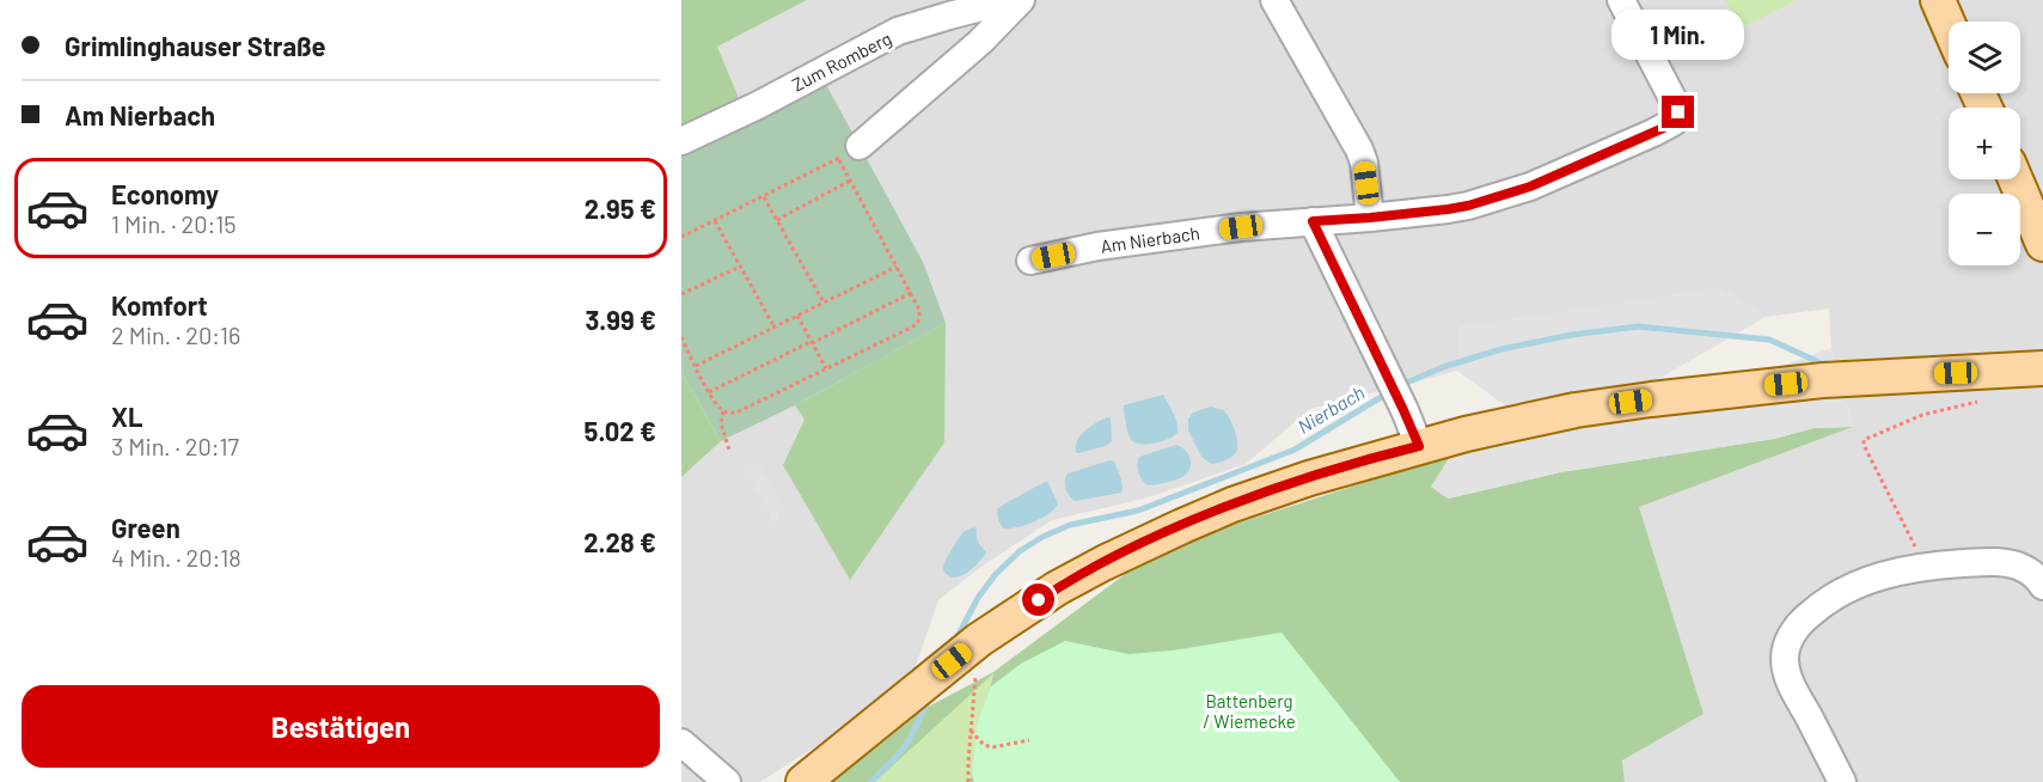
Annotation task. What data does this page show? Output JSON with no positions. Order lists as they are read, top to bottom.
{
  "streets": {
    "street": ["Zum Romberg", "Am Nierbach"]
  },
  "water": ["Nierbach"],
  "parks": ["Battenberg / Wiemecke"],
  "page": {
    "banner": ["Grimlinghauser Straße", "Am Nierbach"],
    "bubble": "1 Min.",
    "map_buttons": ["+", "−"],
    "list": [
      {
        "name": "Economy",
        "note": "1 Min. · 20:15",
        "value": "2.95 €"
      },
      {
        "name": "Komfort",
        "note": "2 Min. · 20:16",
        "value": "3.99 €"
      },
      {
        "name": "XL",
        "note": "3 Min. · 20:17",
        "value": "5.02 €"
      },
      {
        "name": "Green",
        "note": "4 Min. · 20:18",
        "value": "2.28 €"
      }
    ],
    "buttons": "Bestätigen"
  }
}
